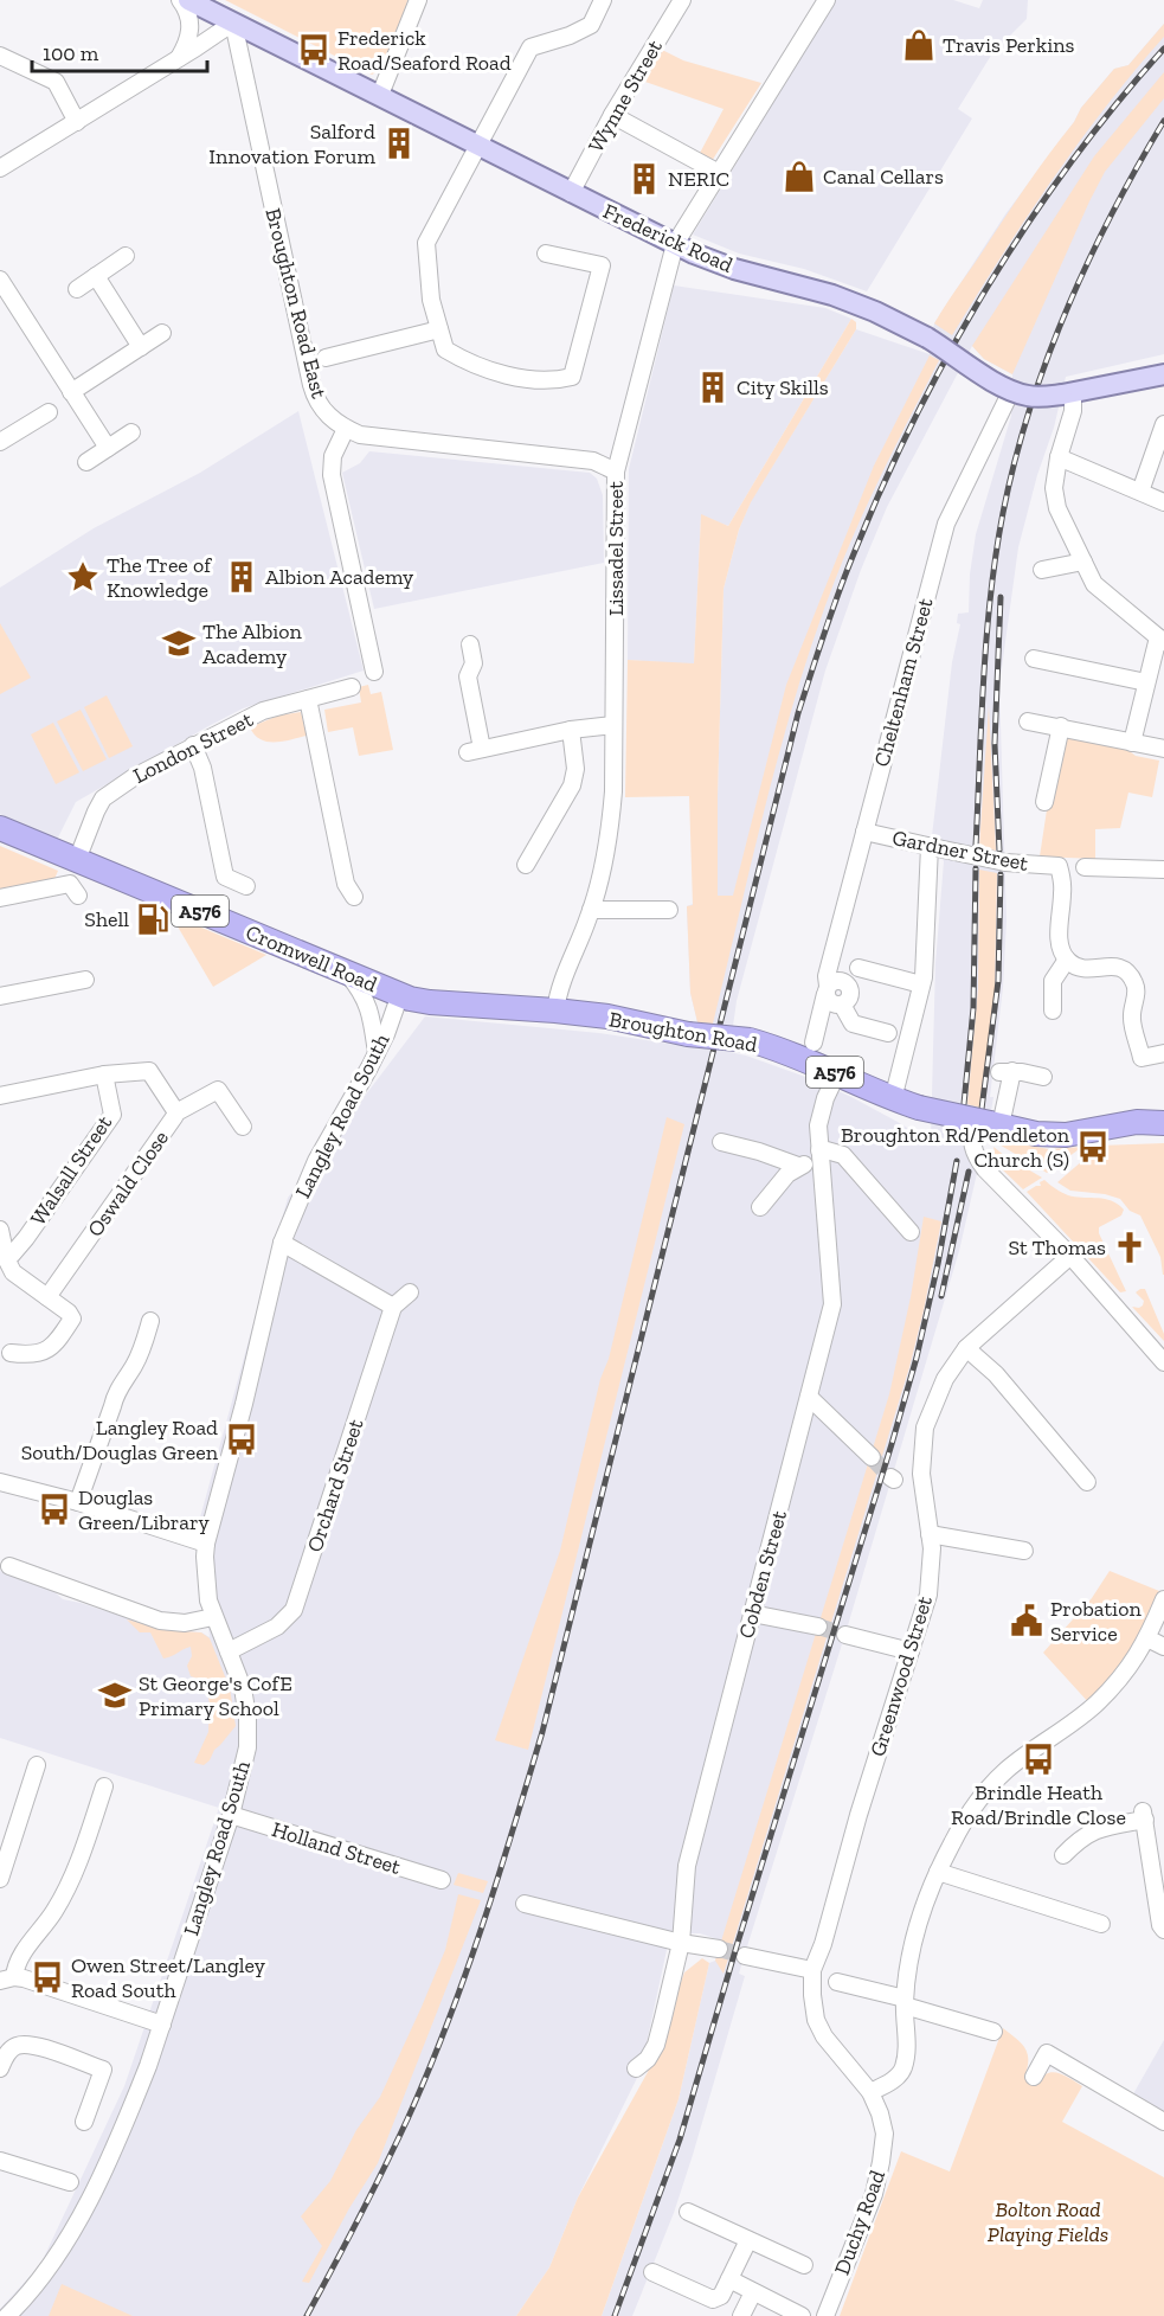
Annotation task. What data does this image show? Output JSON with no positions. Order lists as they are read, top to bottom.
{
  "streets": {
    "highway": ["A576", "Cromwell Road", "Broughton Road"],
    "main road": ["Frederick Road"],
    "street": [
      "Wynne Street",
      "Broughton Road East",
      "Lissadel Street",
      "Cheltenham Street",
      "London Street",
      "Gardner Street",
      "Langley Road South",
      "Walsall Street",
      "Oswald Close",
      "Orchard Street",
      "Cobden Street",
      "Greenwood Street",
      "Holland Street",
      "Duchy Road"
    ]
  },
  "crossings": [
    ["Wynne Street", "Frederick Road"],
    ["Frederick Road", "Broughton Road East"],
    ["Frederick Road", "Lissadel Street"],
    ["Frederick Road", "Cheltenham Street"],
    ["Lissadel Street", "Cromwell Road"],
    ["Lissadel Street", "Broughton Road"],
    ["Cheltenham Street", "Gardner Street"],
    ["London Street", "Cromwell Road"],
    ["Cromwell Road", "Broughton Road"],
    ["Cromwell Road", "Langley Road South"],
    ["Broughton Road", "Cobden Street"],
    ["Langley Road South", "Orchard Street"],
    ["Langley Road South", "Holland Street"],
    ["Walsall Street", "Oswald Close"],
    ["Greenwood Street", "Duchy Road"]
  ],
  "parks": ["Bolton Road Playing Fields"],
  "places": {
    "shop": ["Travis Perkins", "Canal Cellars"],
    "bus stop": [
      "Frederick Road/Seaford Road",
      "Broughton Rd/Pendleton Church (S)",
      "Langley Road South/Douglas Green",
      "Douglas Green/Library",
      "Brindle Heath Road/Brindle Close",
      "Owen Street/Langley Road South"
    ],
    "building": [
      "Salford Innovation Forum",
      "NERIC",
      "City Skills",
      "Albion Academy"
    ],
    "place": ["The Tree of Knowledge"],
    "school or university": ["The Albion Academy", "St George's CofE Primary School"],
    "fuel station": ["Shell"],
    "church": ["St Thomas"],
    "public building": ["Probation Service"]
  },
  "scale_bar": "100 m"
}
